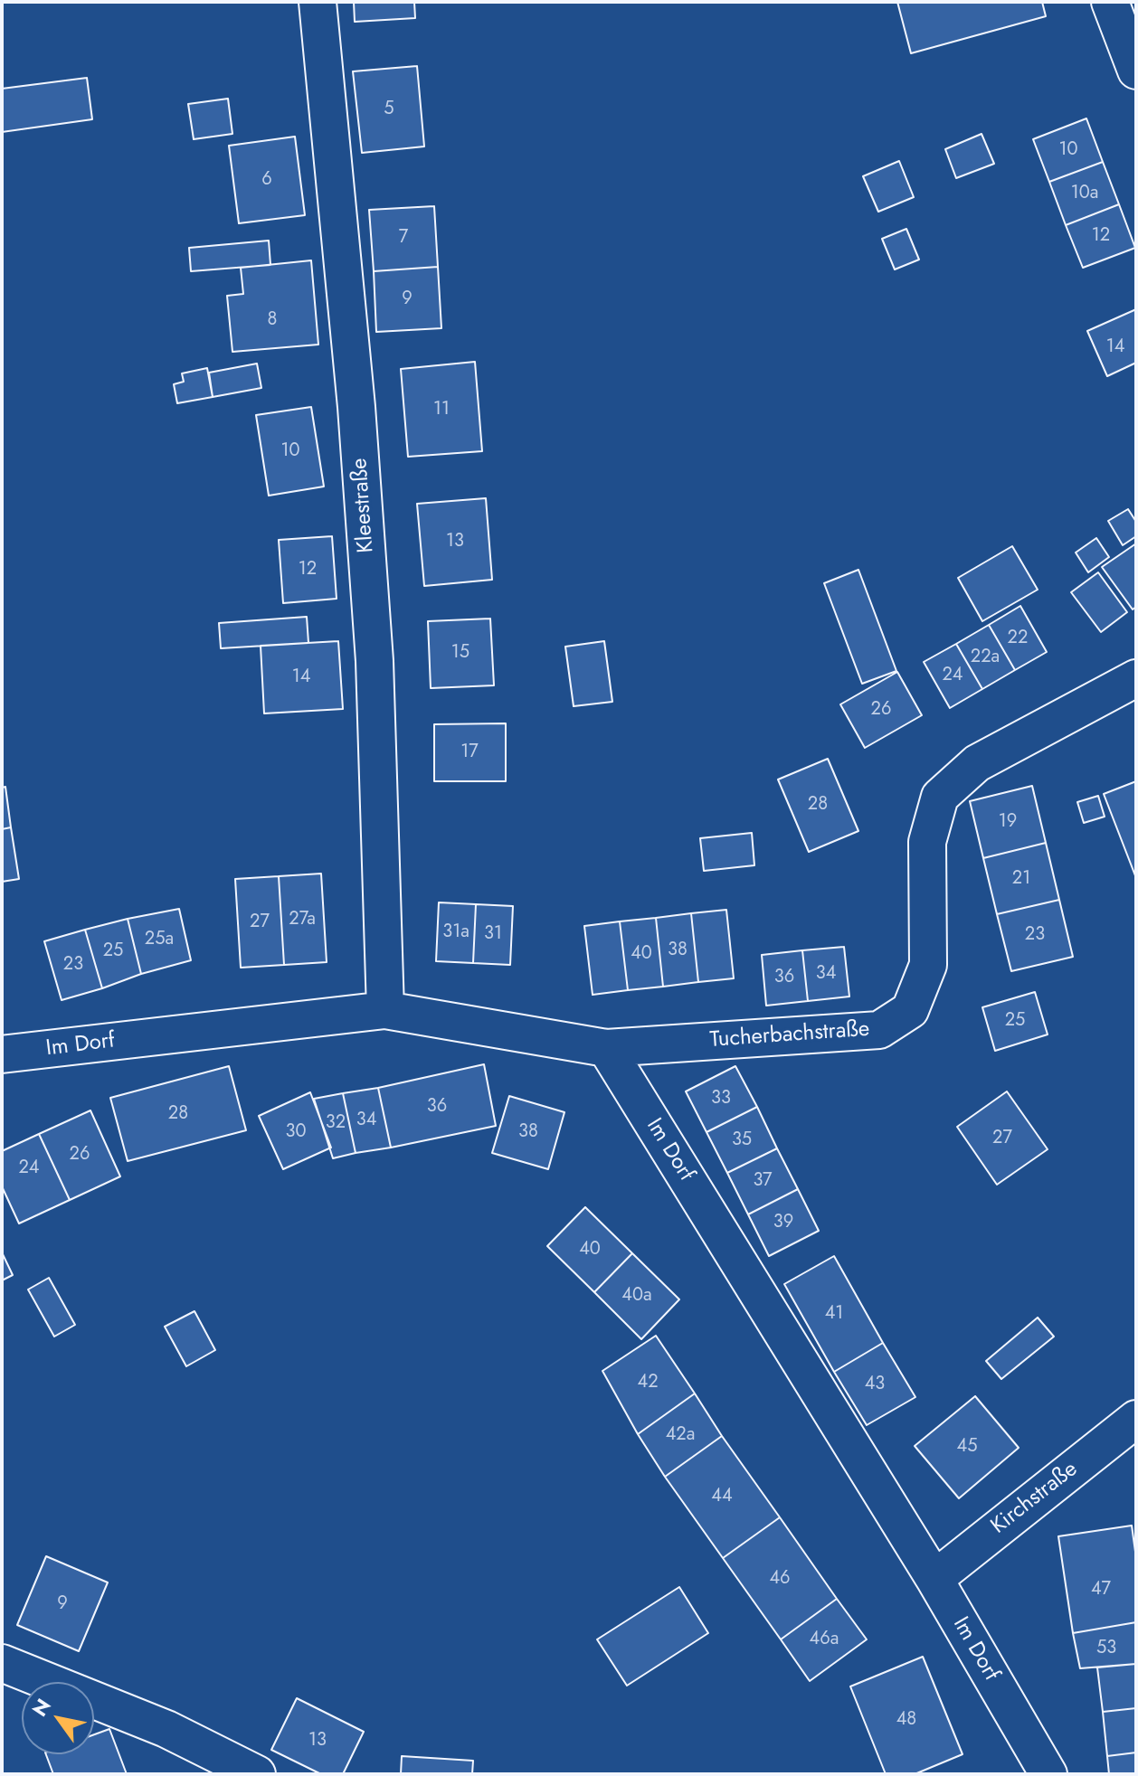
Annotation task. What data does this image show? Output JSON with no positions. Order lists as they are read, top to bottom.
{
  "streets": {
    "street": [
      "Kleestraße",
      "Tucherbachstraße",
      "Im Dorf",
      "Kirchstraße"
    ]
  },
  "crossings": [
    ["Kleestraße", "Im Dorf"],
    ["Tucherbachstraße", "Im Dorf"],
    ["Im Dorf", "Kirchstraße"]
  ],
  "house_numbers": [
    "5",
    "10",
    "6",
    "10a",
    "12",
    "7",
    "9",
    "8",
    "14",
    "11",
    "10",
    "13",
    "12",
    "22",
    "15",
    "22a",
    "24",
    "14",
    "26",
    "17",
    "28",
    "19",
    "21",
    "27a",
    "27",
    "31a",
    "31",
    "23",
    "25a",
    "38",
    "25",
    "40",
    "23",
    "34",
    "36",
    "25",
    "33",
    "36",
    "28",
    "34",
    "32",
    "30",
    "38",
    "27",
    "35",
    "26",
    "24",
    "37",
    "39",
    "40",
    "40a",
    "41",
    "42",
    "43",
    "42a",
    "45",
    "44",
    "46",
    "47",
    "9",
    "46a",
    "53",
    "48",
    "13"
  ],
  "north": "top left"
}
